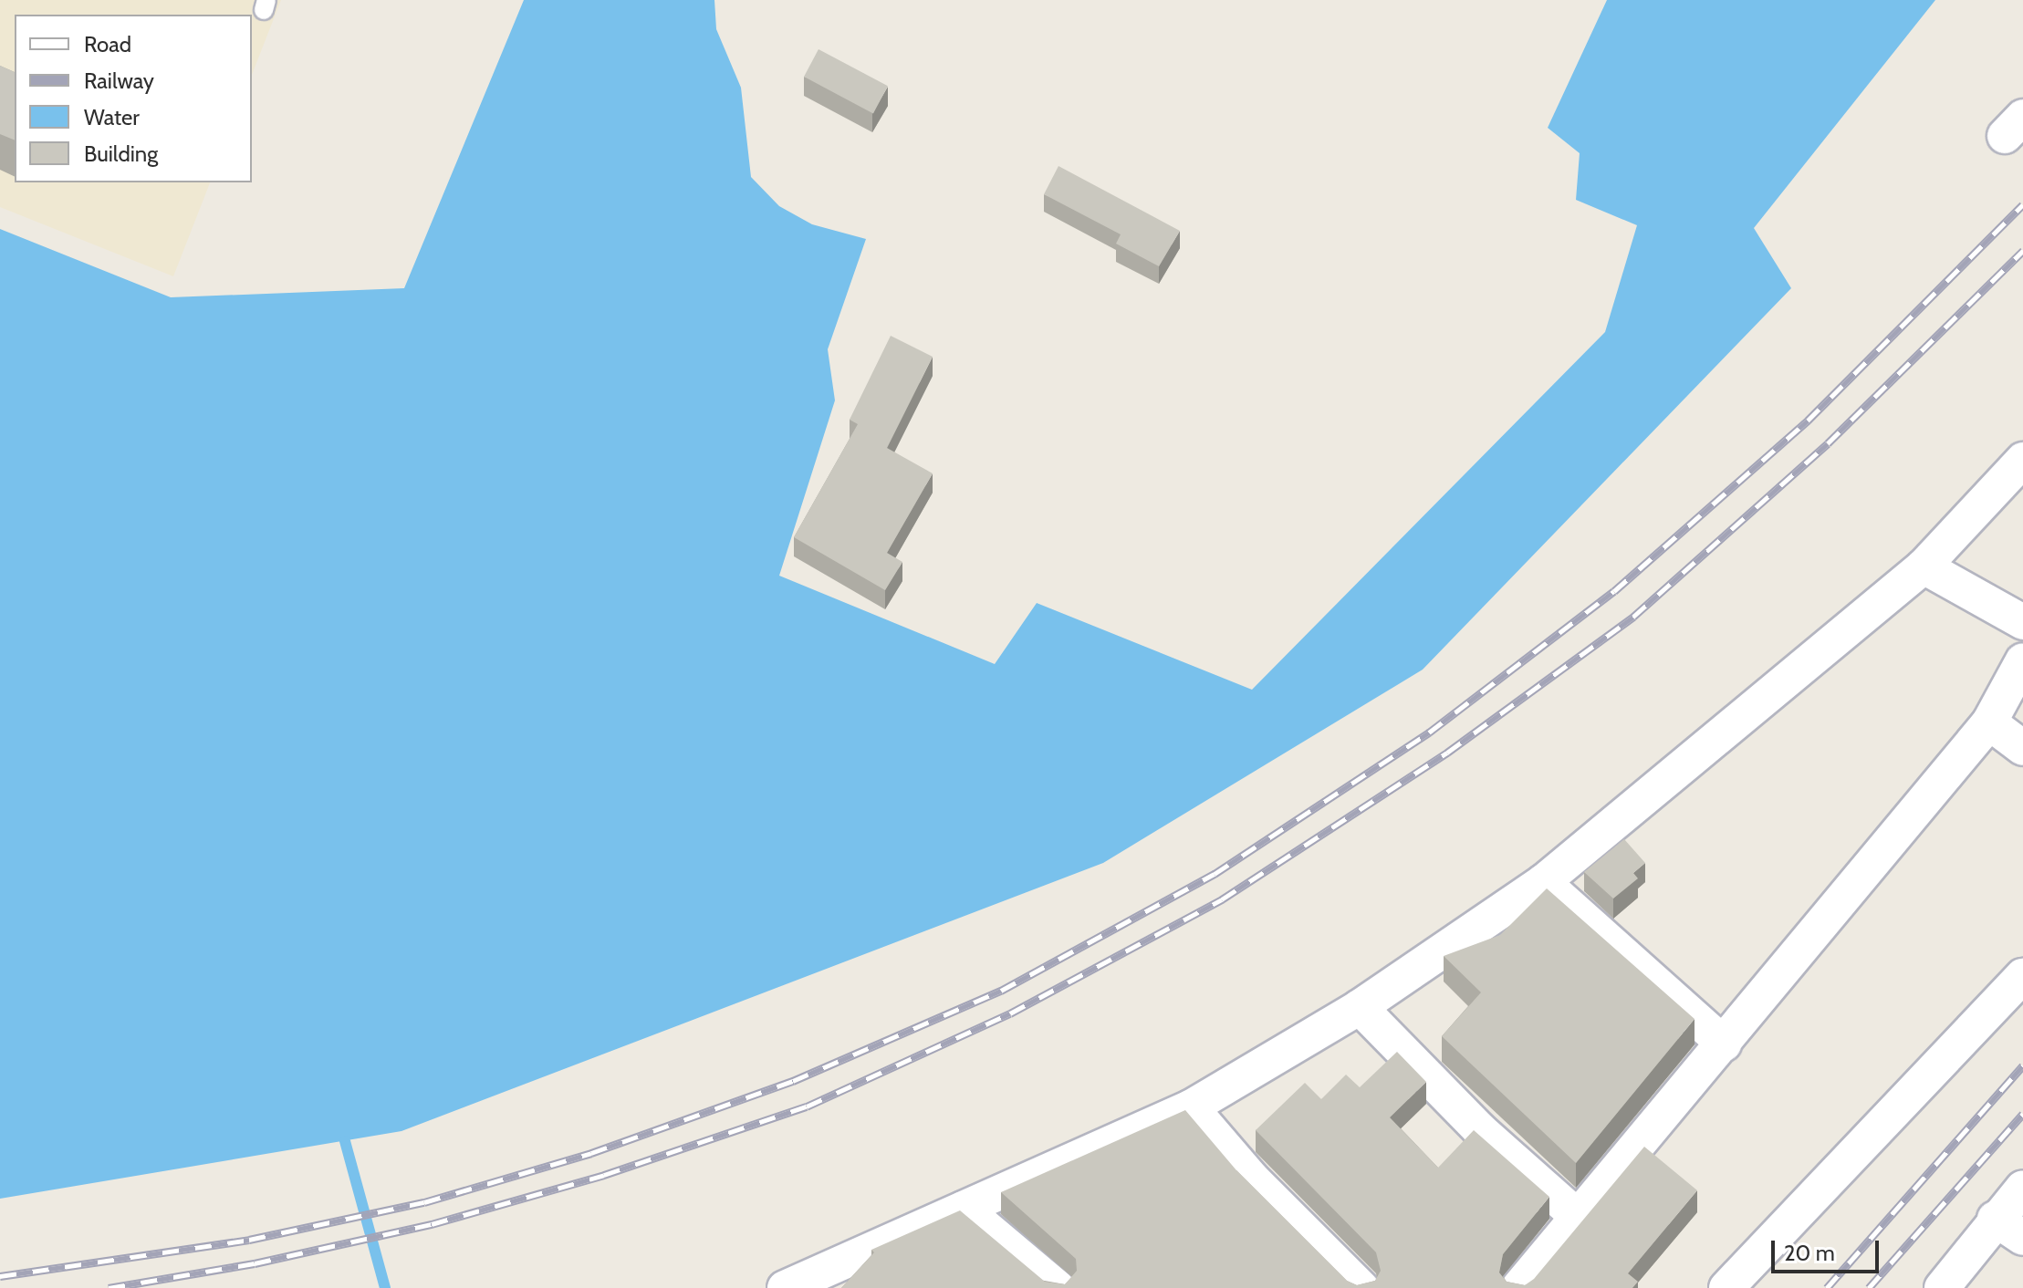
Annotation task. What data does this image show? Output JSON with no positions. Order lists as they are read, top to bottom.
{
  "legend": [
    "Road",
    "Railway",
    "Water",
    "Building"
  ],
  "scale_bar": "20 m"
}
